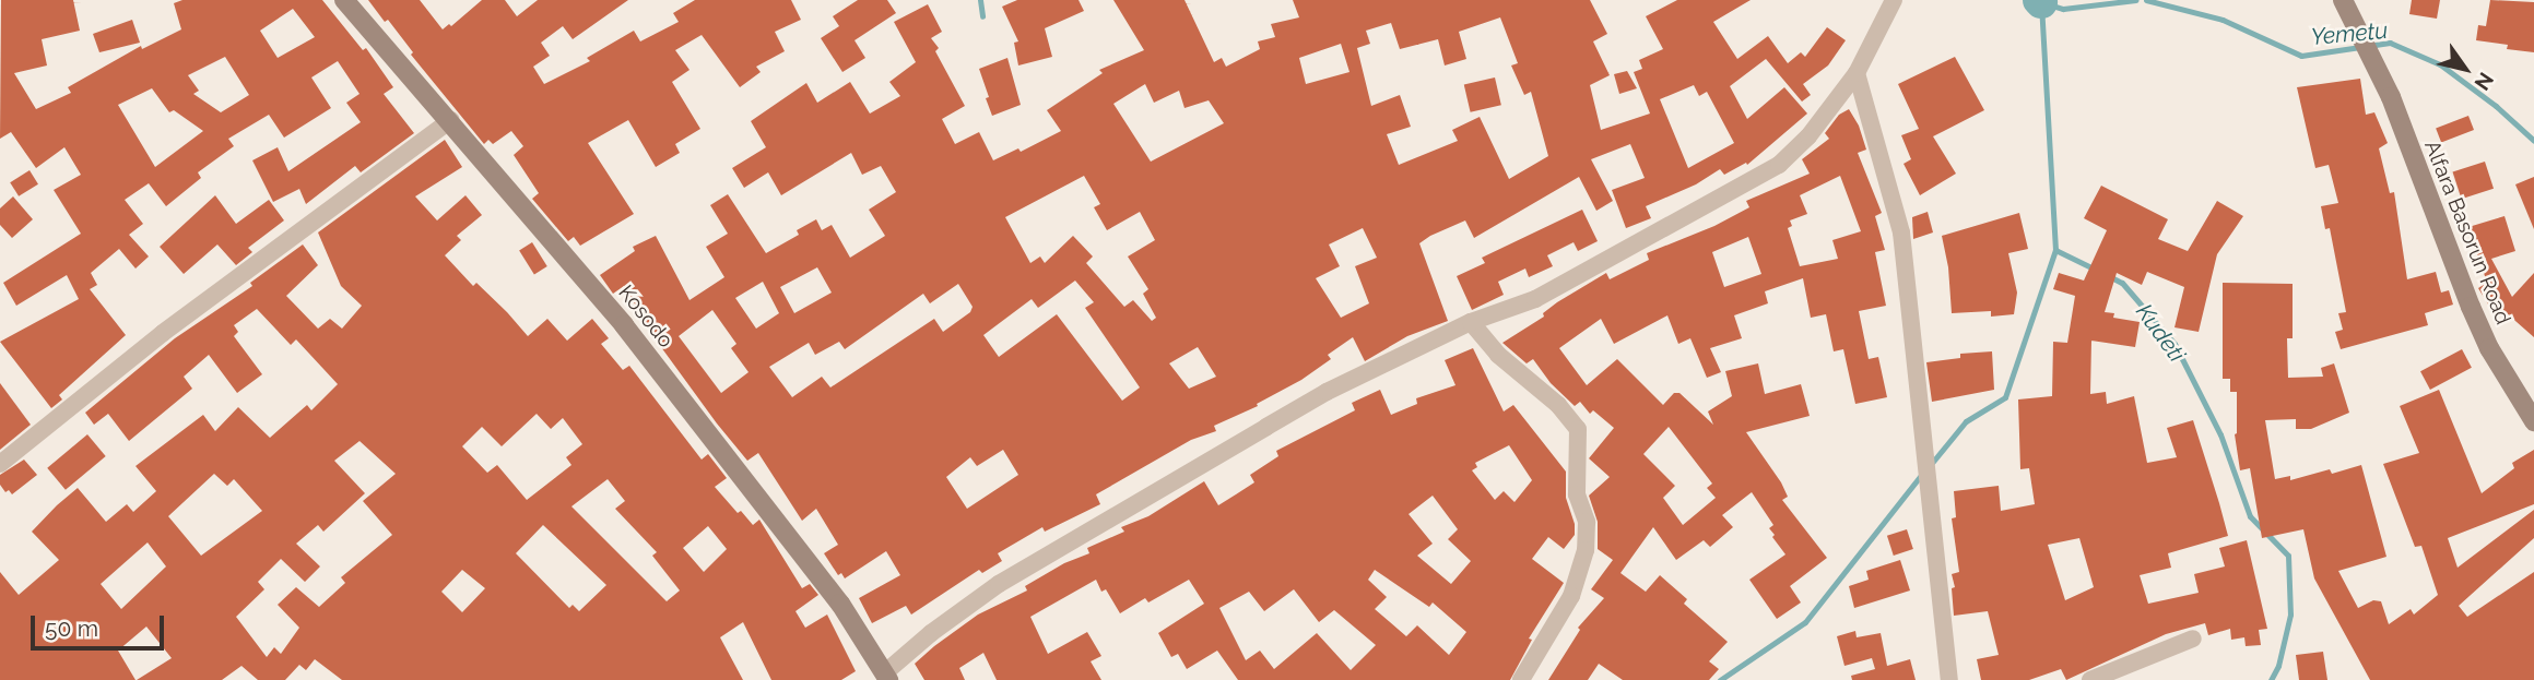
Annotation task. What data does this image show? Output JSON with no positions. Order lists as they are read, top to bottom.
{
  "streets": {
    "main road": ["Alfara Basorun Road", "Kosodo"]
  },
  "water": ["Yemetu", "Kudeti"],
  "scale_bar": "50 m",
  "north": "bottom right"
}
